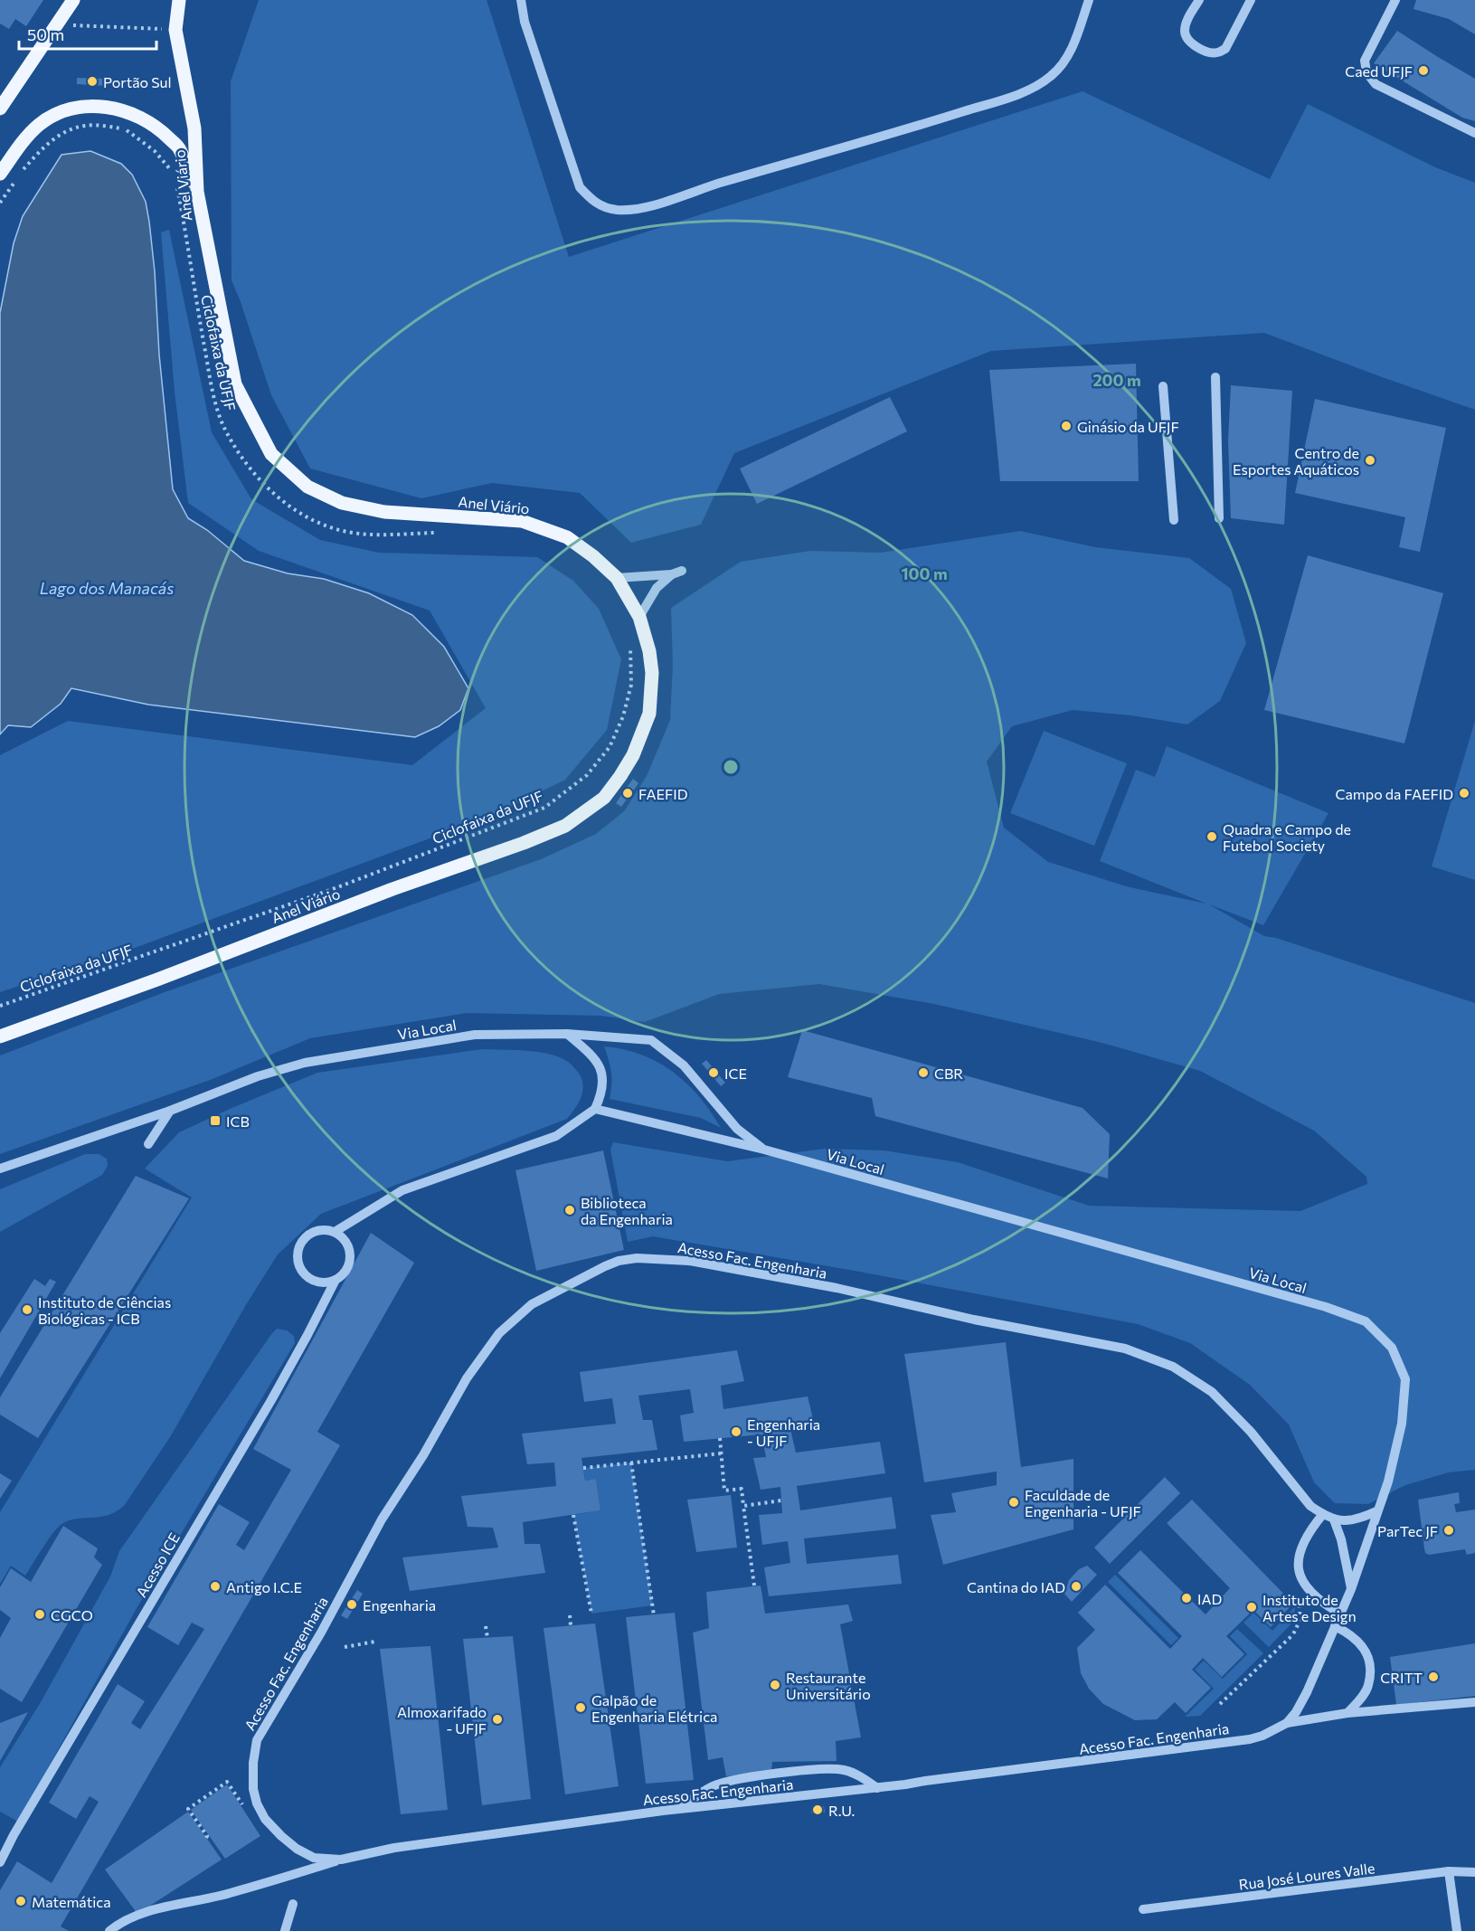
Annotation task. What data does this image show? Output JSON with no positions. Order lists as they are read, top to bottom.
{
  "streets": {
    "main road": ["Anel Viário"],
    "street": [
      "Via Local",
      "Acesso Fac. Engenharia",
      "Acesso ICE",
      "Rua José Loures Valle"
    ],
    "path": ["Ciclofaixa da UFJF"]
  },
  "crossings": [
    ["Via Local", "Acesso Fac. Engenharia"]
  ],
  "water": ["Lago dos Manacás"],
  "places": {
    "other": [
      "Caed UFJF",
      "Portão Sul",
      "Ginásio da UFJF",
      "Centro de Esportes Aquáticos",
      "FAEFID",
      "Campo da FAEFID",
      "Quadra e Campo de Futebol Society",
      "ICE",
      "CBR",
      "Biblioteca da Engenharia",
      "Instituto de Ciências Biológicas - ICB",
      "Engenharia - UFJF",
      "Faculdade de Engenharia - UFJF",
      "ParTec JF",
      "Antigo I.C.E",
      "Cantina do IAD",
      "IAD",
      "Engenharia",
      "Instituto de Artes e Design",
      "CGCO",
      "CRITT",
      "Restaurante Universitário",
      "Galpão de Engenharia Elétrica",
      "Almoxarifado - UFJF",
      "R.U.",
      "Matemática"
    ],
    "transit": ["ICB"]
  },
  "scale_bar": "50 m",
  "rings": ["200 m", "100 m"]
}
